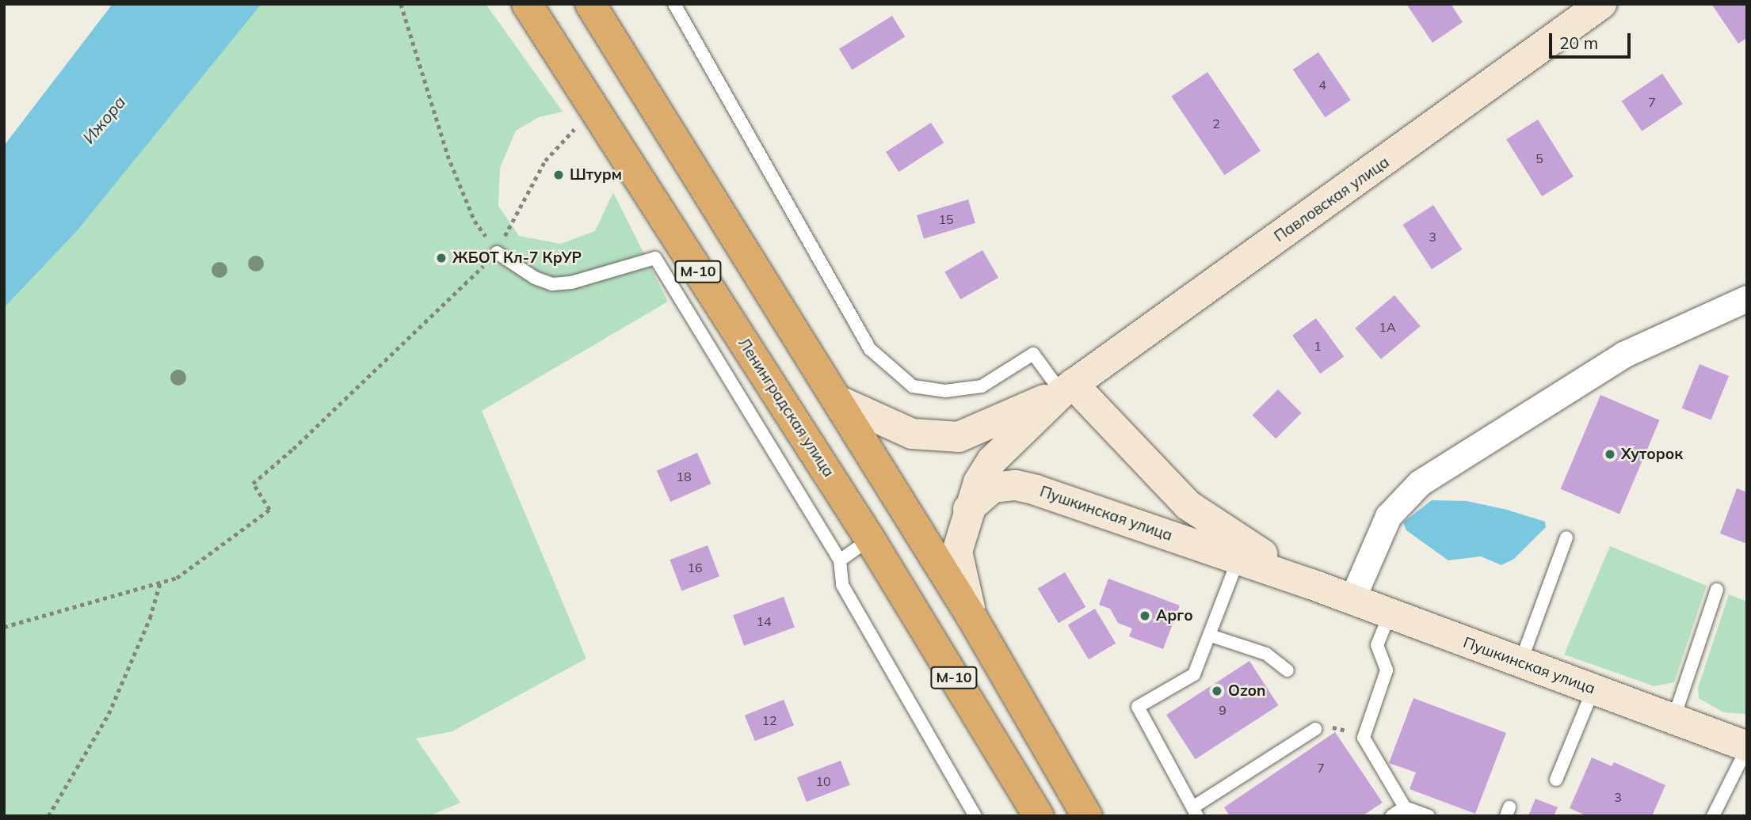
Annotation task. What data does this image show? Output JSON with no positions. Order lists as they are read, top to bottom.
{
  "streets": {
    "highway": ["М-10", "Ленинградская улица"],
    "main road": ["Павловская улица", "Пушкинская улица"]
  },
  "crossings": [
    ["Павловская улица", "Пушкинская улица"]
  ],
  "water": ["Ижора"],
  "places": [
    "Штурм",
    "ЖБОТ Кл-7 КрУР",
    "Хуторок",
    "Арго",
    "Ozon"
  ],
  "house_numbers": [
    "4",
    "7",
    "2",
    "5",
    "15",
    "3",
    "1А",
    "1",
    "18",
    "16",
    "14",
    "9",
    "12",
    "7",
    "10",
    "3"
  ],
  "scale_bar": "20 m"
}
